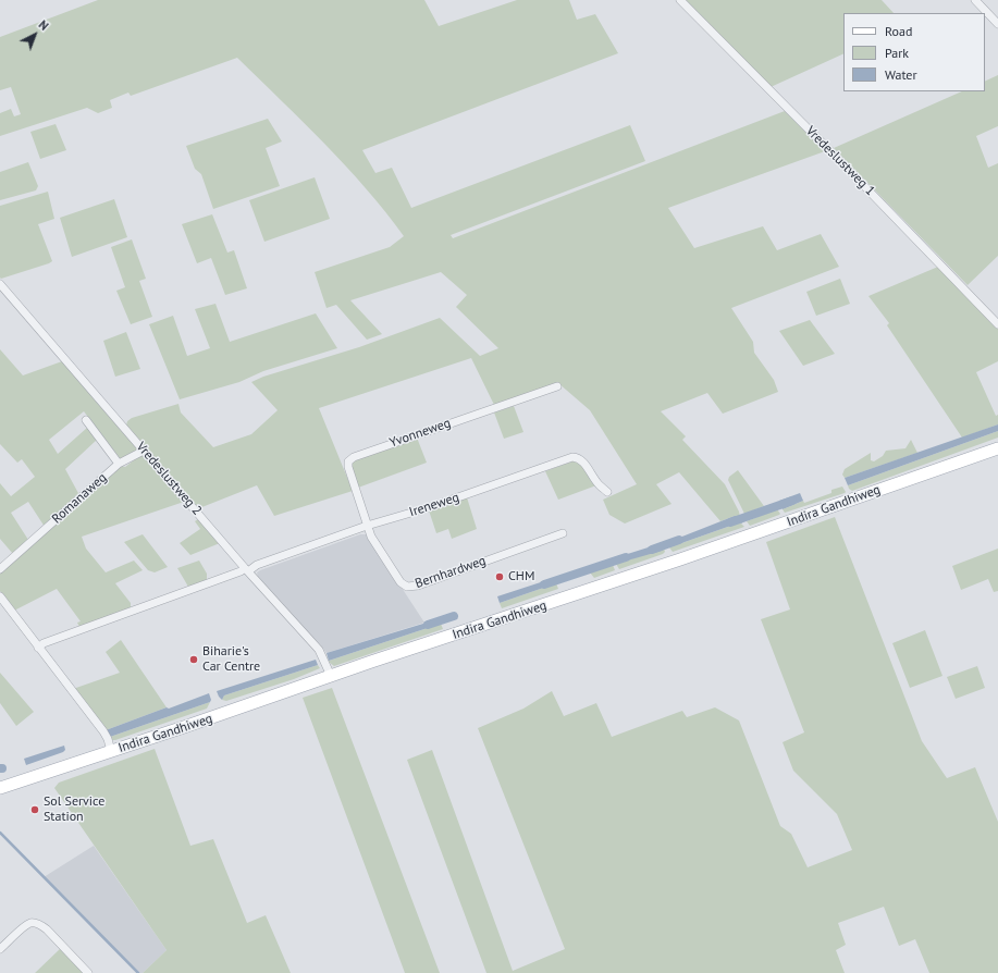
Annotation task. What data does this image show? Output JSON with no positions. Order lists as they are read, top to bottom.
{
  "streets": {
    "main road": ["Indira Gandhiweg"],
    "street": [
      "Vredeslustweg 1",
      "Yvonneweg",
      "Vredeslustweg 2",
      "Romanaweg",
      "Ireneweg",
      "Bernhardweg"
    ]
  },
  "crossings": [
    ["Yvonneweg", "Ireneweg"],
    ["Yvonneweg", "Bernhardweg"],
    ["Vredeslustweg 2", "Ireneweg"],
    ["Vredeslustweg 2", "Indira Gandhiweg"],
    ["Ireneweg", "Bernhardweg"]
  ],
  "places": ["CHM", "Biharie's Car Centre", "Sol Service Station"],
  "legend": ["Road", "Park", "Water"],
  "north": "top right"
}
